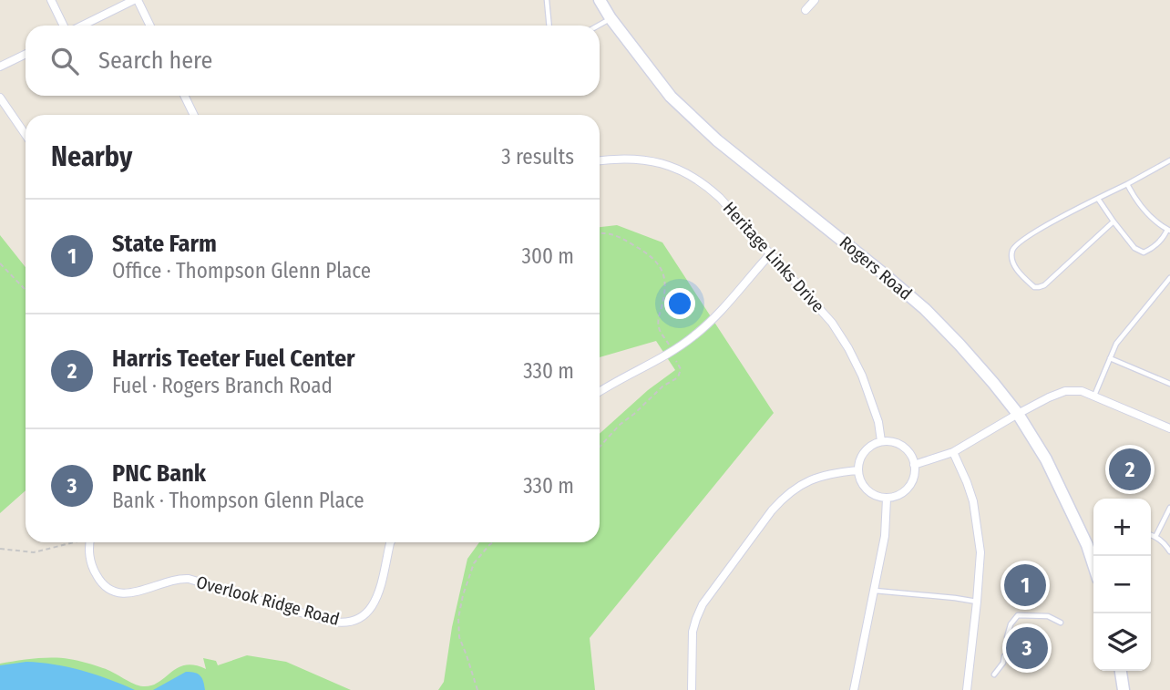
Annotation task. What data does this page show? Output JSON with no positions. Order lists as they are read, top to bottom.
{
  "streets": {
    "main road": ["Rogers Road"],
    "street": ["Heritage Links Drive", "Overlook Ridge Road"]
  },
  "page": {
    "search": "Search here",
    "heading": ["Nearby", "3 results"],
    "list": [
      {
        "mark": "1",
        "name": "State Farm",
        "note": "Office · Thompson Glenn Place",
        "value": "300 m"
      },
      {
        "mark": "2",
        "name": "Harris Teeter Fuel Center",
        "note": "Fuel · Rogers Branch Road",
        "value": "330 m"
      },
      {
        "mark": "3",
        "name": "PNC Bank",
        "note": "Bank · Thompson Glenn Place",
        "value": "330 m"
      }
    ],
    "pins": ["2", "1", "3"],
    "map_buttons": ["+", "−"]
  }
}
